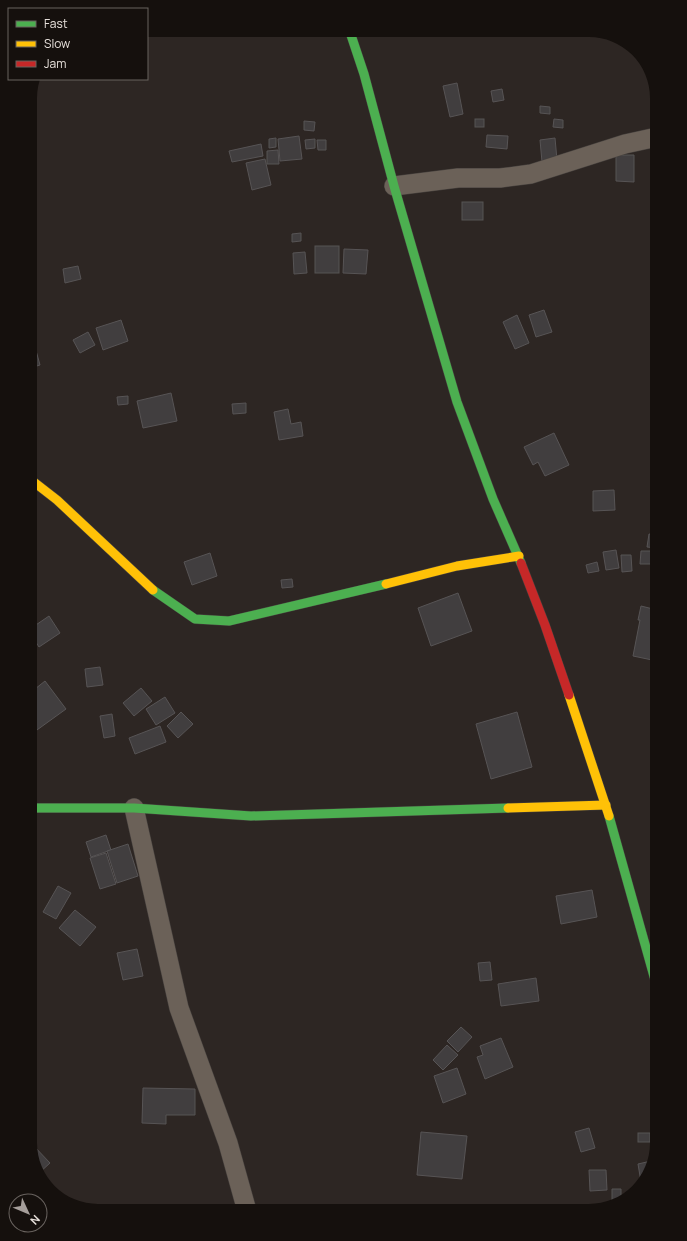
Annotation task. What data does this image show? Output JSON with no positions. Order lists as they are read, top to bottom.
{
  "legend": ["Fast", "Slow", "Jam"],
  "north": "bottom right"
}
